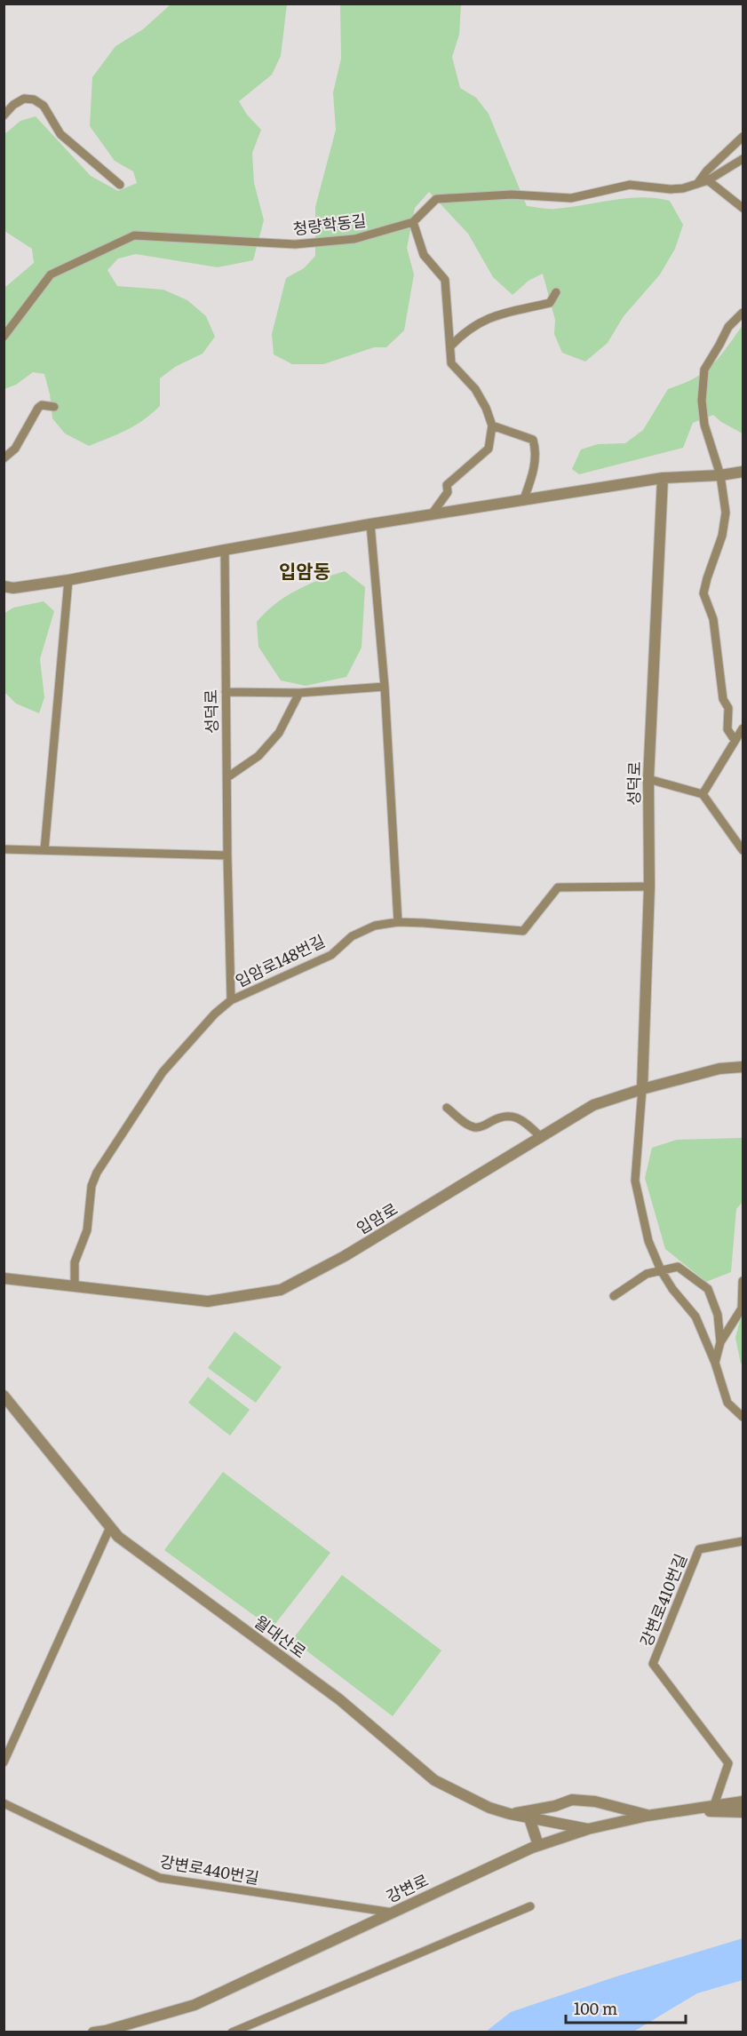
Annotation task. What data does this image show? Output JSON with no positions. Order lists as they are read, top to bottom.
{
  "streets": {
    "street": [
      "청량학동길",
      "성덕로",
      "입암로148번길",
      "입암로",
      "강변로410번길",
      "월대산로",
      "강변로440번길",
      "강변로"
    ]
  },
  "crossings": [
    ["성덕로", "입암로148번길"],
    ["성덕로", "입암로"],
    ["입암로148번길", "입암로"],
    ["강변로410번길", "강변로"],
    ["월대산로", "강변로"],
    ["강변로440번길", "강변로"]
  ],
  "districts": ["입암동"],
  "scale_bar": "100 m"
}
